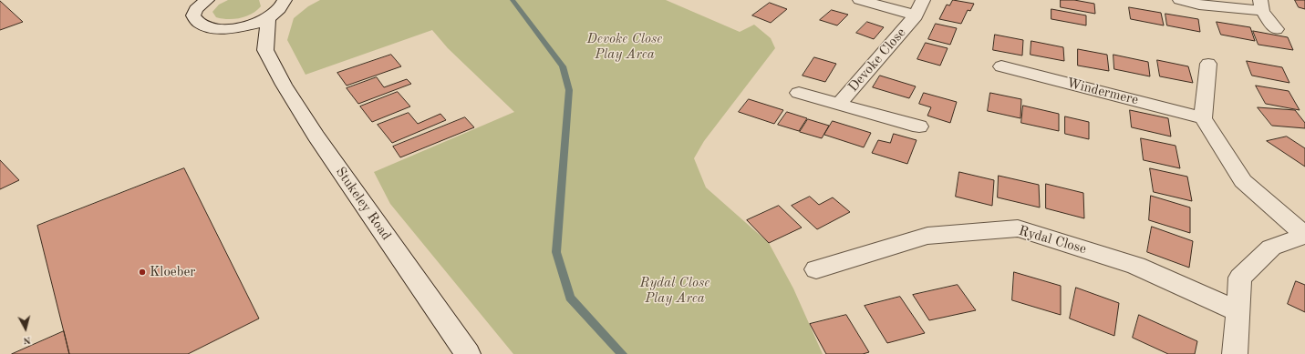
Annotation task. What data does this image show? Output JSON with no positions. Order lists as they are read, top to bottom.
{
  "streets": {
    "street": [
      "Devoke Close",
      "Windermere",
      "Stukeley Road",
      "Rydal Close"
    ]
  },
  "parks": ["Devoke Close Play Area", "Rydal Close Play Area"],
  "places": ["Kloeber"],
  "north": "bottom"
}
